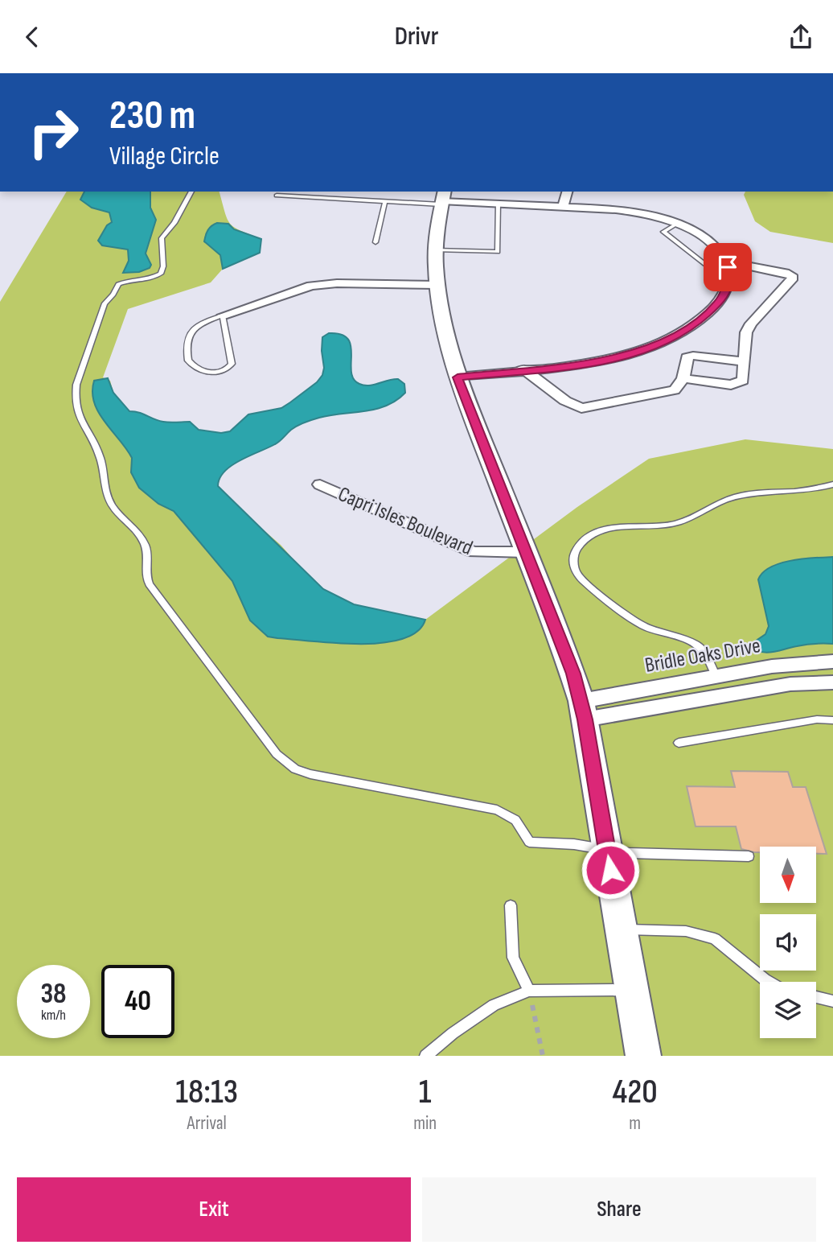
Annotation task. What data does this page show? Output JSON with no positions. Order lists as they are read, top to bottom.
{
  "streets": {
    "street": ["Capri Isles Boulevard", "Bridle Oaks Drive"]
  },
  "north": "bottom",
  "page": {
    "header": "Drivr",
    "turn": ["230 m", "Village Circle"],
    "speed": "38 km/h",
    "limit": "40",
    "eta": [
      "18:13",
      "Arrival",
      "1",
      "min",
      "420",
      "m"
    ],
    "buttons": ["Exit", "Share"]
  }
}
